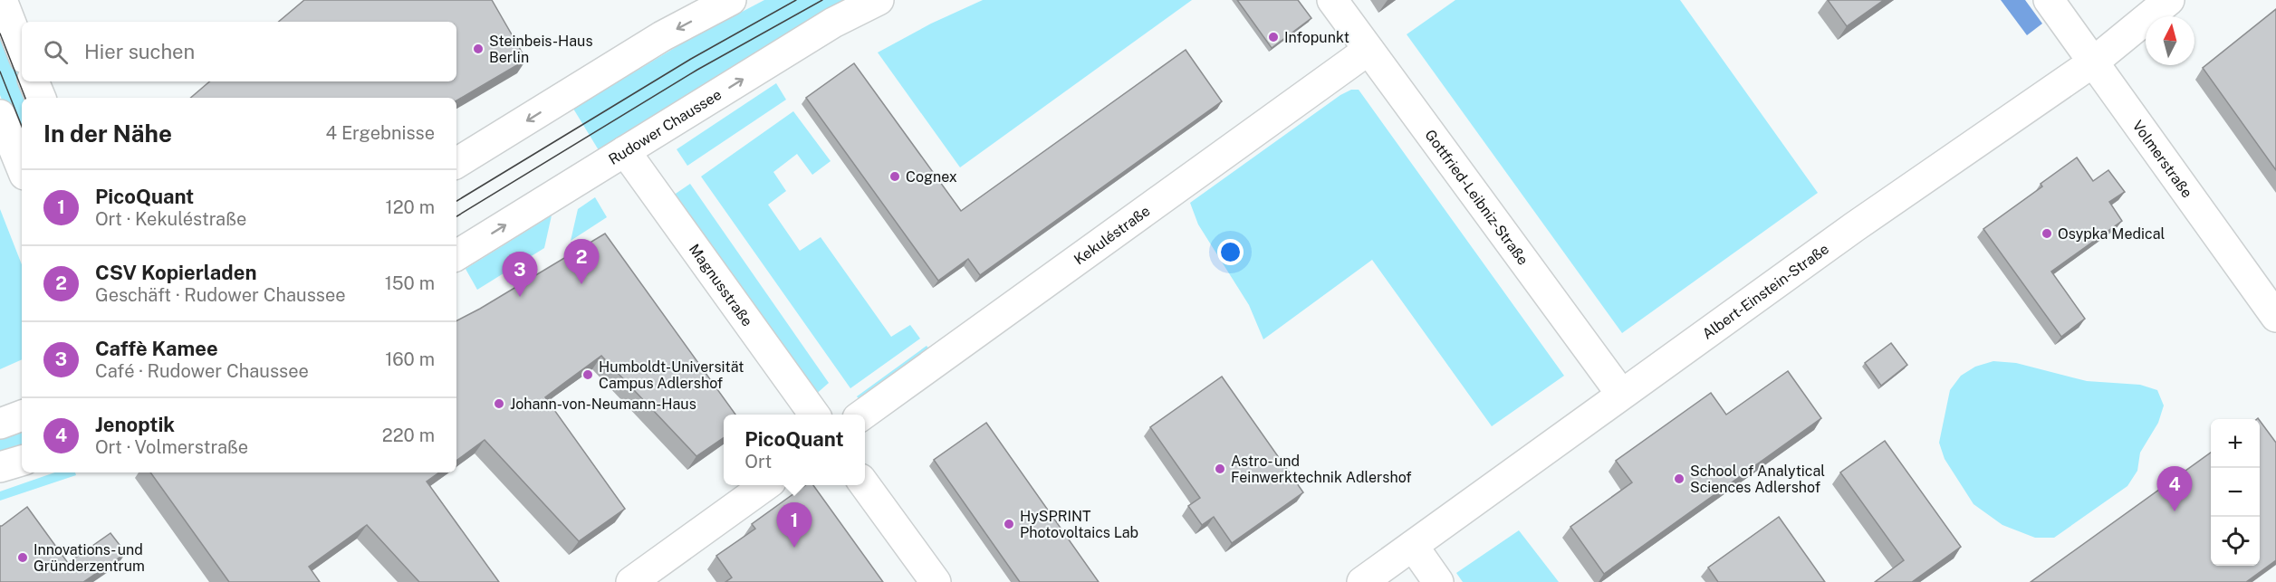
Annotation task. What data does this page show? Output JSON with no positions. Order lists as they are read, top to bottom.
{
  "streets": {
    "street": [
      "Rudower Chaussee",
      "Volmerstraße",
      "Gottfried-Leibniz-Straße",
      "Kekuléstraße",
      "Magnusstraße",
      "Albert-Einstein-Straße"
    ]
  },
  "crossings": [
    ["Rudower Chaussee", "Magnusstraße"],
    ["Volmerstraße", "Albert-Einstein-Straße"],
    ["Gottfried-Leibniz-Straße", "Kekuléstraße"],
    ["Gottfried-Leibniz-Straße", "Albert-Einstein-Straße"]
  ],
  "places": [
    "Infopunkt",
    "Steinbeis-Haus Berlin",
    "Cognex",
    "Osypka Medical",
    "Humboldt-Universität Campus Adlershof",
    "Johann-von-Neumann-Haus",
    "Astro- und Feinwerktechnik Adlershof",
    "School of Analytical Sciences Adlershof",
    "HySPRINT Photovoltaics Lab",
    "Innovations- und Gründerzentrum"
  ],
  "north": "top",
  "page": {
    "search": "Hier suchen",
    "heading": ["In der Nähe", "4 Ergebnisse"],
    "list": [
      {
        "mark": "1",
        "name": "PicoQuant",
        "note": "Ort · Kekuléstraße",
        "value": "120 m"
      },
      {
        "mark": "2",
        "name": "CSV Kopierladen",
        "note": "Geschäft · Rudower Chaussee",
        "value": "150 m"
      },
      {
        "mark": "3",
        "name": "Caffè Kamee",
        "note": "Café · Rudower Chaussee",
        "value": "160 m"
      },
      {
        "mark": "4",
        "name": "Jenoptik",
        "note": "Ort · Volmerstraße",
        "value": "220 m"
      }
    ],
    "pins": [
      "2",
      "3",
      "4",
      "1"
    ],
    "popup": ["PicoQuant", "Ort"],
    "map_buttons": ["+", "−"]
  }
}
